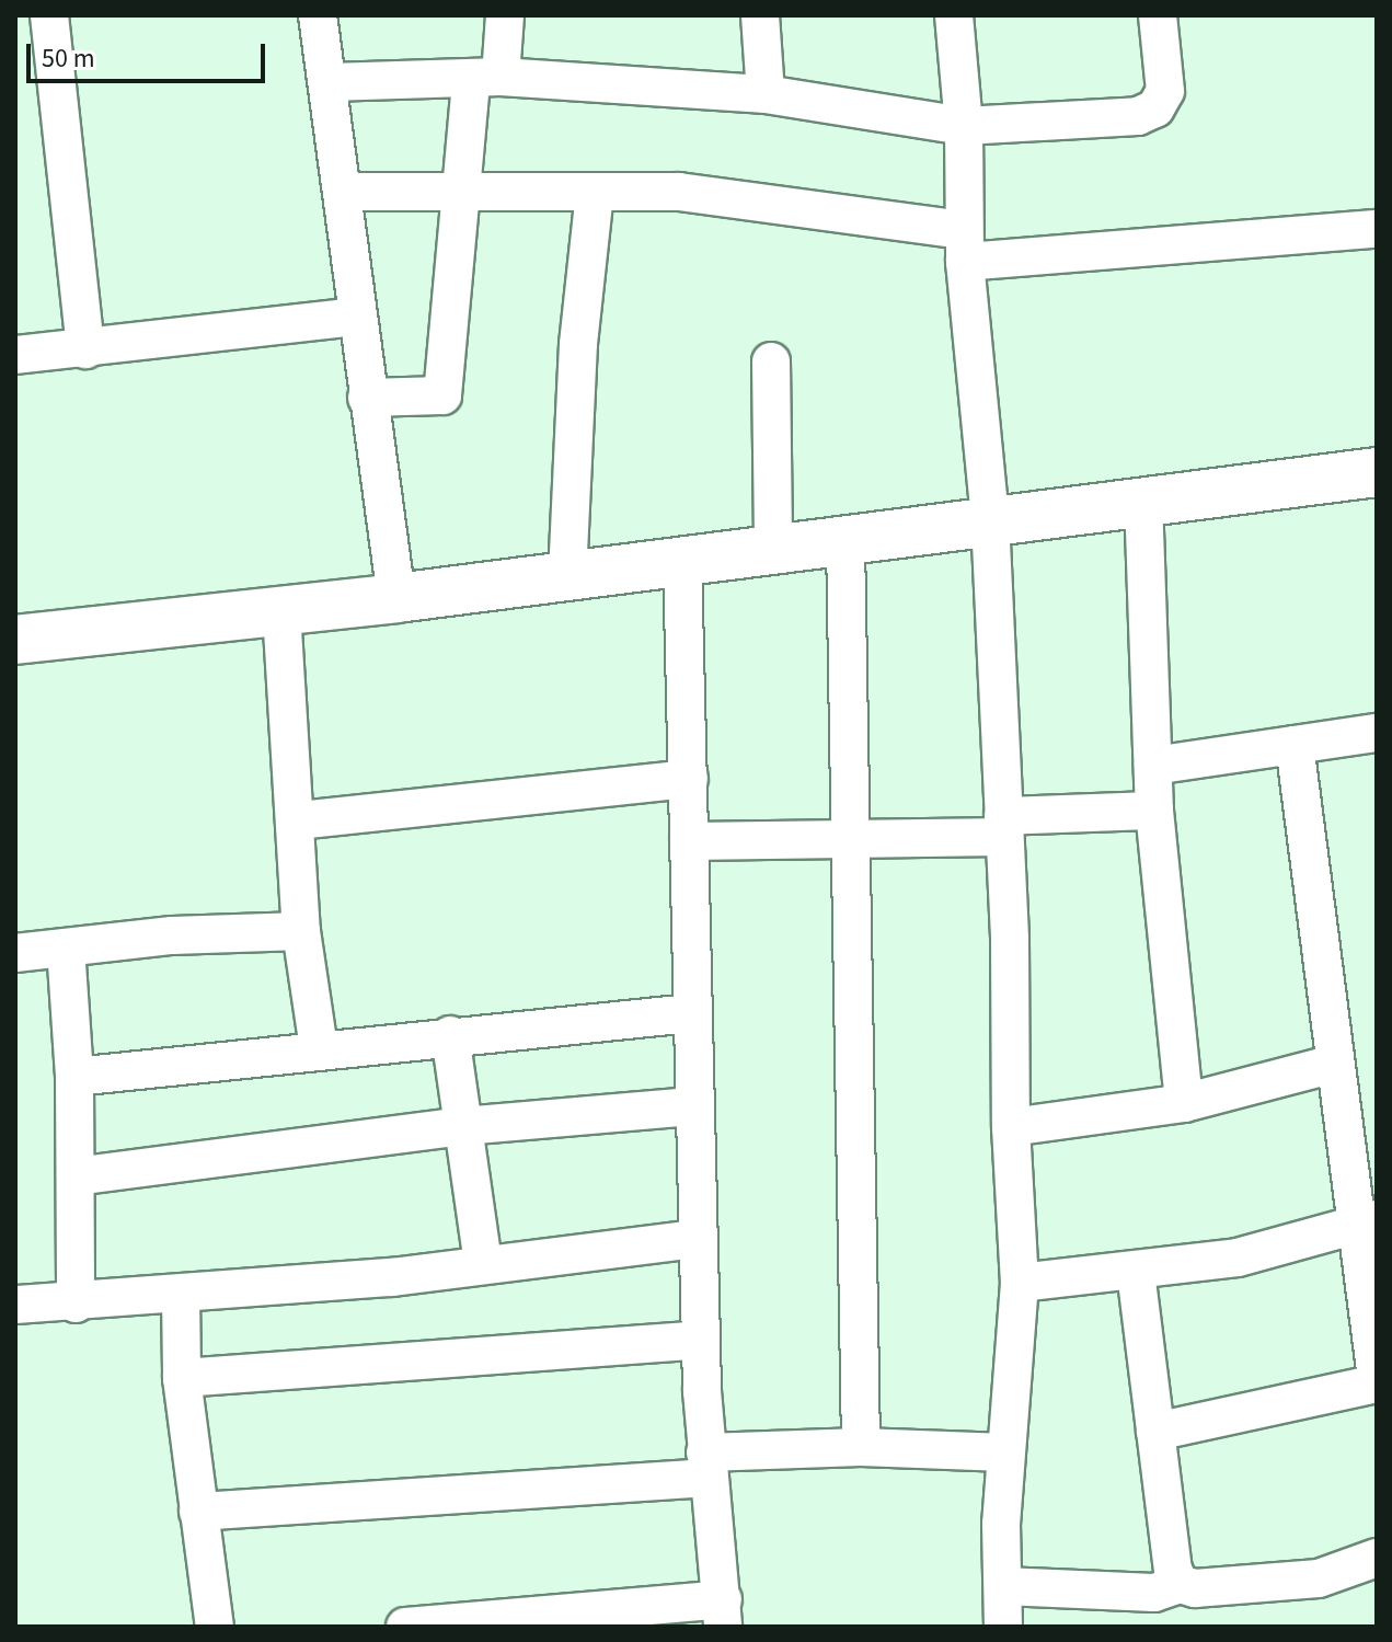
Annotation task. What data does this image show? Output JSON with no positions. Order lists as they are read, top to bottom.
{
  "scale_bar": "50 m"
}
